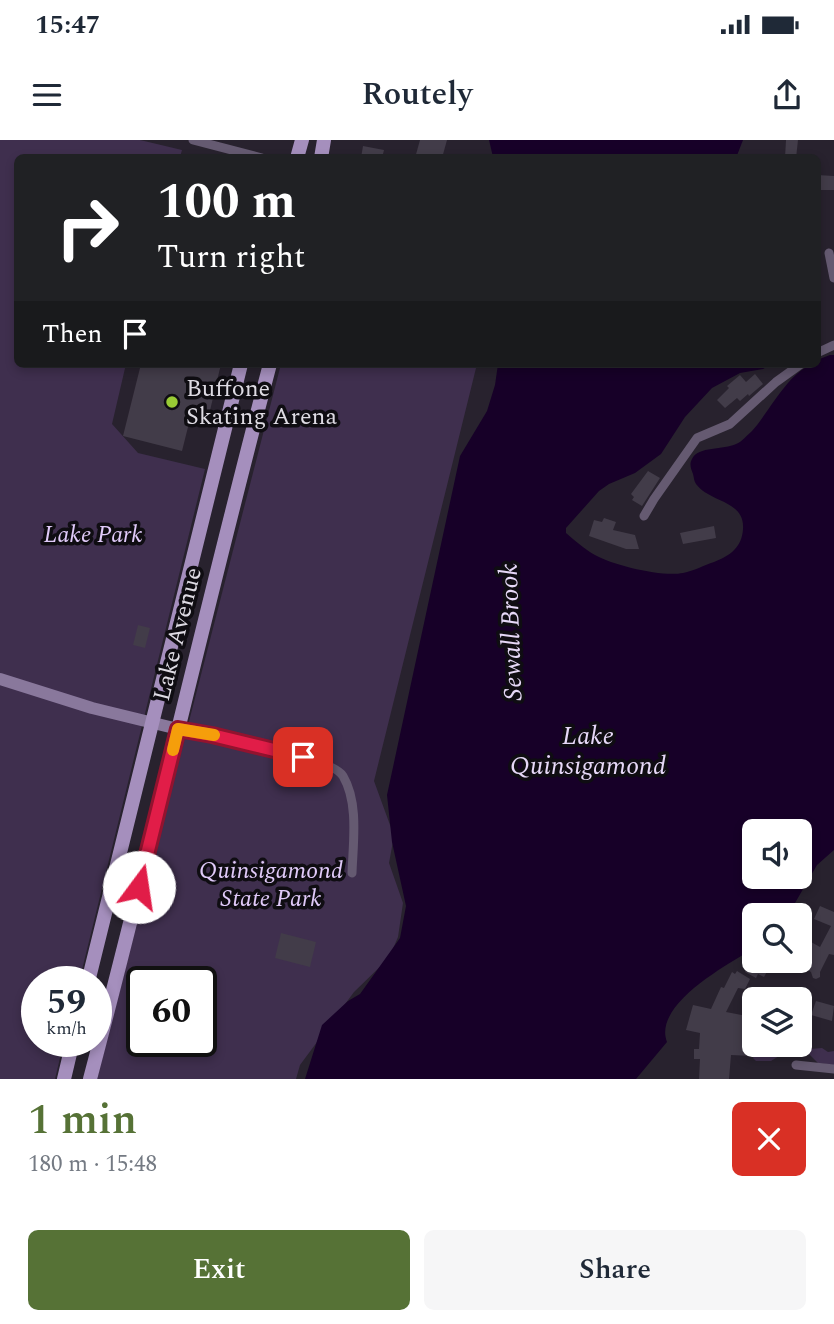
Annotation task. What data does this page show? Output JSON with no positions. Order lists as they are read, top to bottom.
{
  "streets": {
    "main road": ["Lake Avenue"]
  },
  "water": ["Sewall Brook", "Lake Quinsigamond"],
  "parks": ["Lake Park", "Quinsigamond State Park"],
  "places": ["Buffone Skating Arena"],
  "page": {
    "status": "15:47",
    "header": "Routely",
    "turn": ["100 m", "Turn right"],
    "then": "Then",
    "speed": "59 km/h",
    "limit": "60",
    "heading": ["1 min", "180 m · 15:48"],
    "buttons": ["Exit", "Share"]
  }
}
